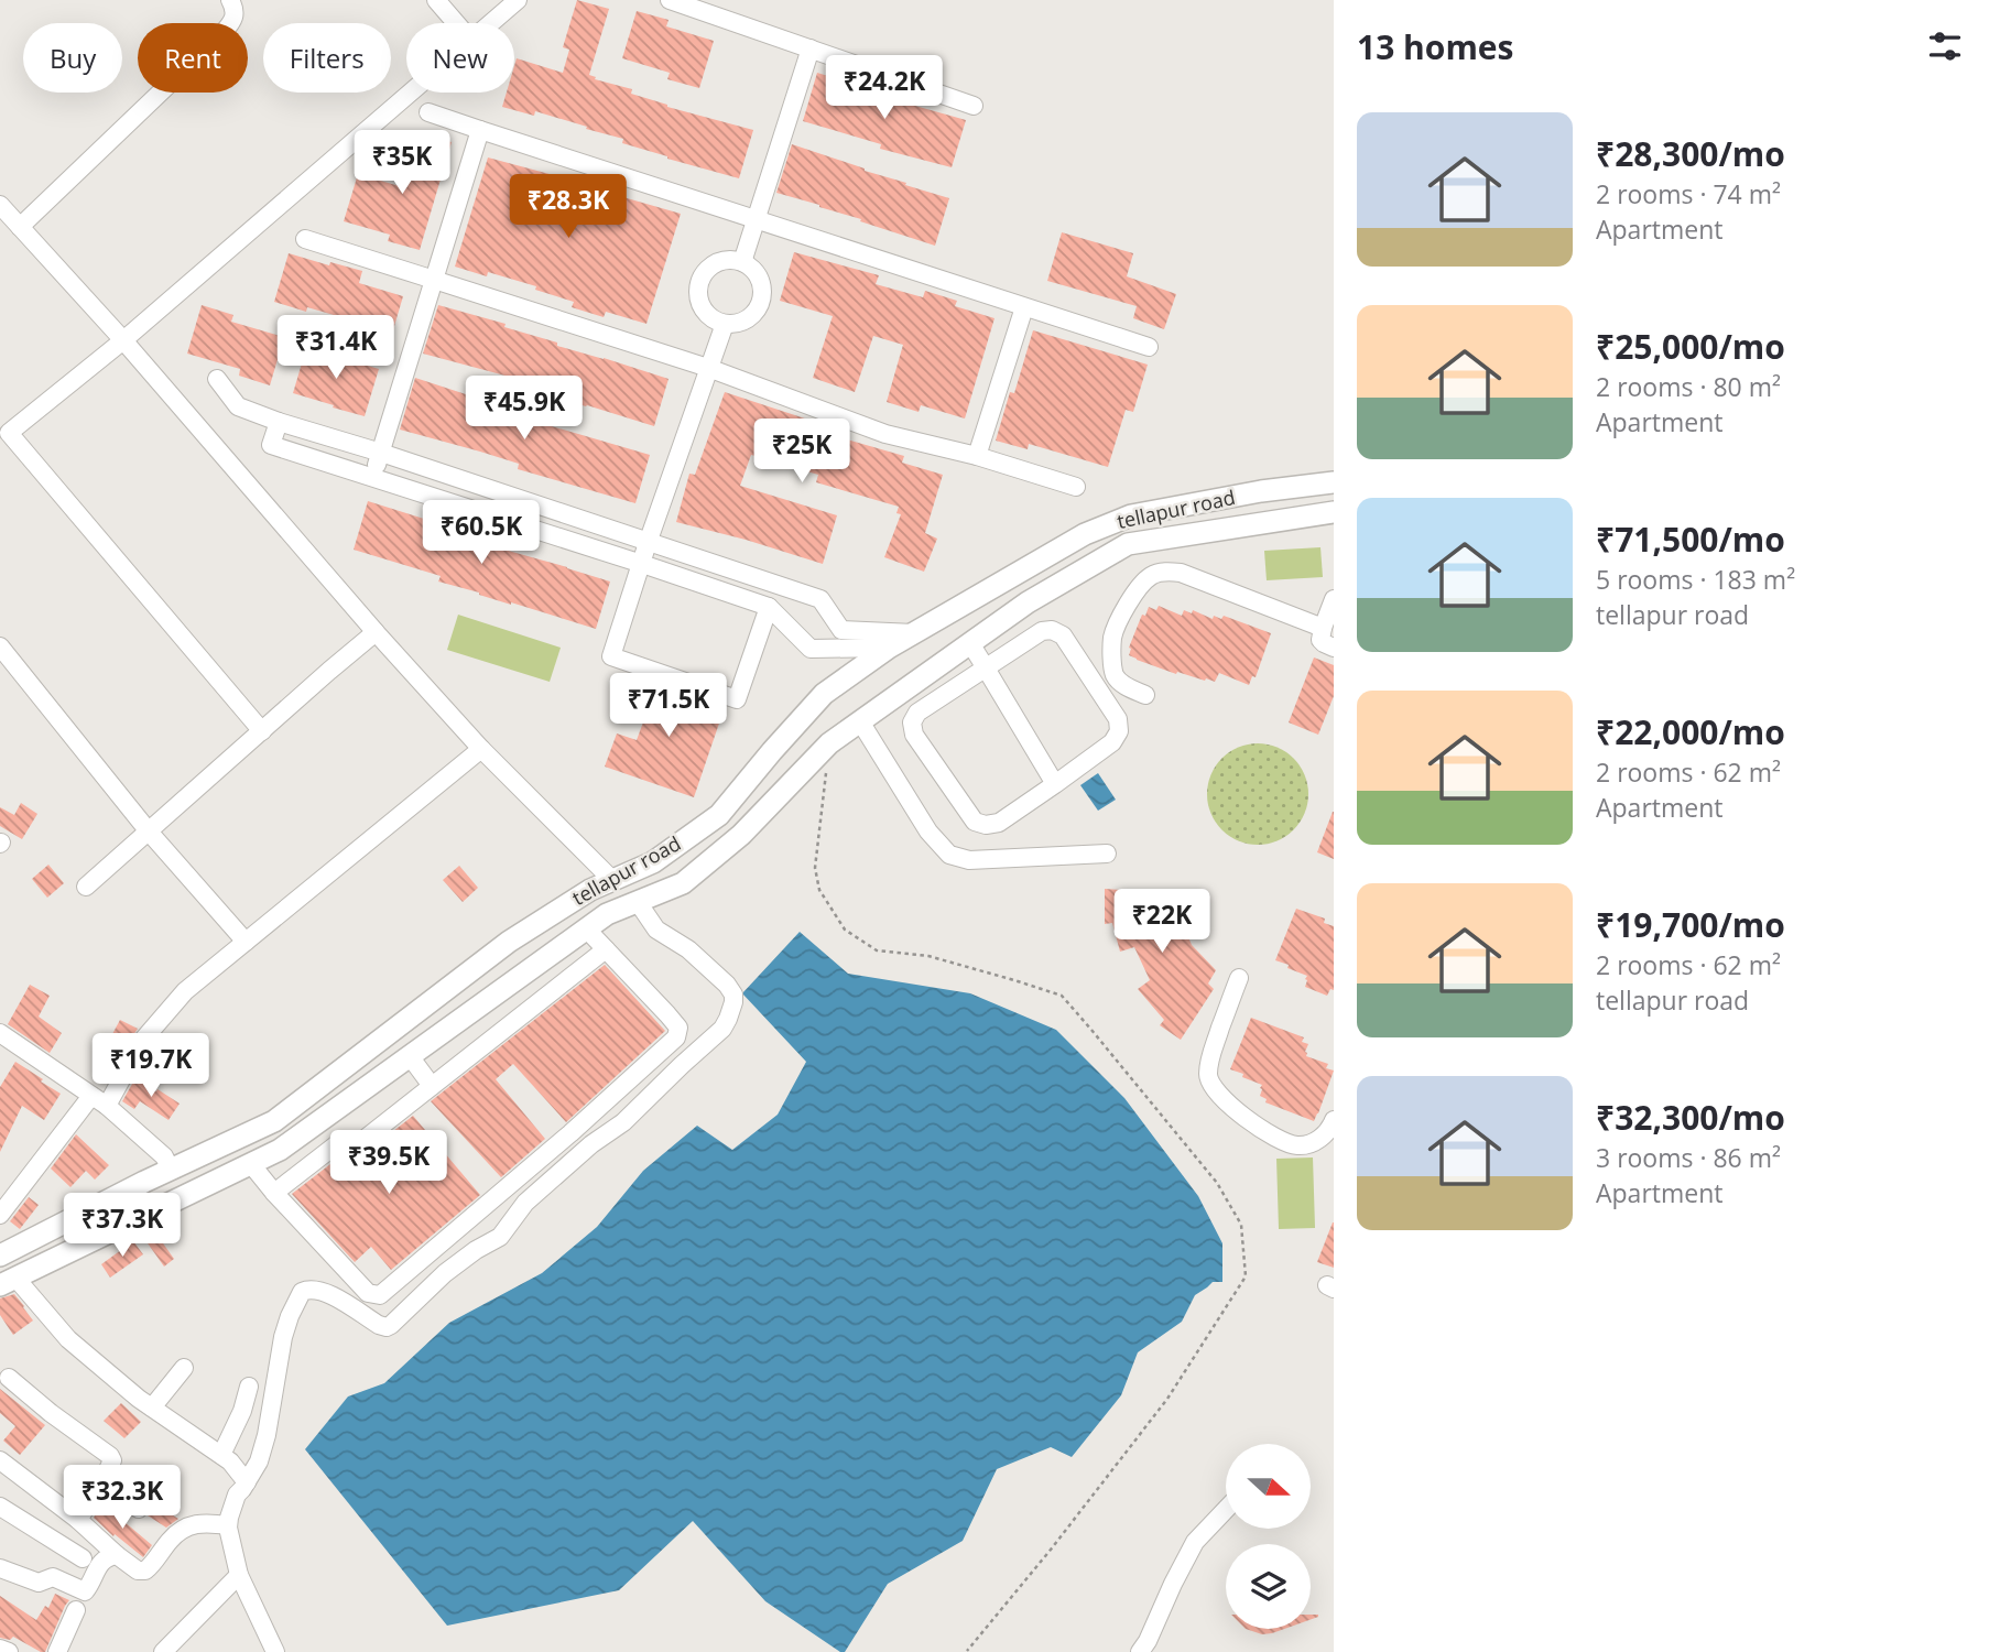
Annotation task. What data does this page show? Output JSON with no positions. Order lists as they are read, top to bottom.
{
  "streets": {
    "street": ["tellapur road"]
  },
  "north": "right",
  "page": {
    "heading": "13 homes",
    "chip": [
      "Buy",
      "Rent",
      "Filters",
      "New"
    ],
    "price": [
      "₹24.2K",
      "₹35K",
      "₹28.3K",
      "₹31.4K",
      "₹45.9K",
      "₹25K",
      "₹60.5K",
      "₹71.5K",
      "₹22K",
      "₹19.7K",
      "₹39.5K",
      "₹37.3K",
      "₹32.3K"
    ],
    "list": [
      {
        "name": "₹28,300/mo",
        "note": "2 rooms · 74 m² · Apartment"
      },
      {
        "name": "₹25,000/mo",
        "note": "2 rooms · 80 m² · Apartment"
      },
      {
        "name": "₹71,500/mo",
        "note": "5 rooms · 183 m² · tellapur road"
      },
      {
        "name": "₹22,000/mo",
        "note": "2 rooms · 62 m² · Apartment"
      },
      {
        "name": "₹19,700/mo",
        "note": "2 rooms · 62 m² · tellapur road"
      },
      {
        "name": "₹32,300/mo",
        "note": "3 rooms · 86 m² · Apartment"
      }
    ]
  }
}
